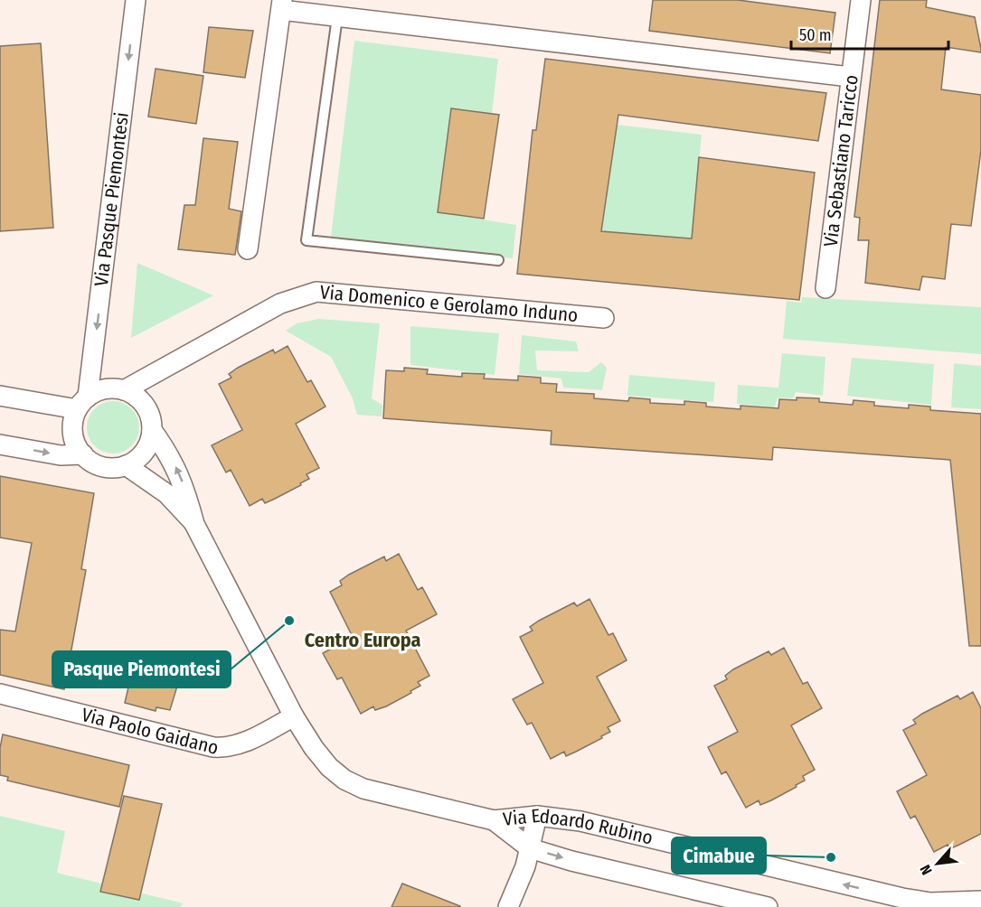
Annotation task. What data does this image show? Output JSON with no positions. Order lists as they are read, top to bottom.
{
  "streets": {
    "street": [
      "Via Sebastiano Taricco",
      "Via Pasque Piemontesi",
      "Via Domenico e Gerolamo Induno",
      "Via Paolo Gaidano",
      "Via Edoardo Rubino"
    ]
  },
  "crossings": [
    ["Via Pasque Piemontesi", "Via Domenico e Gerolamo Induno"],
    ["Via Pasque Piemontesi", "Via Edoardo Rubino"],
    ["Via Domenico e Gerolamo Induno", "Via Edoardo Rubino"],
    ["Via Paolo Gaidano", "Via Edoardo Rubino"]
  ],
  "districts": ["Centro Europa"],
  "places": ["Pasque Piemontesi", "Cimabue"],
  "scale_bar": "50 m",
  "north": "bottom left"
}
